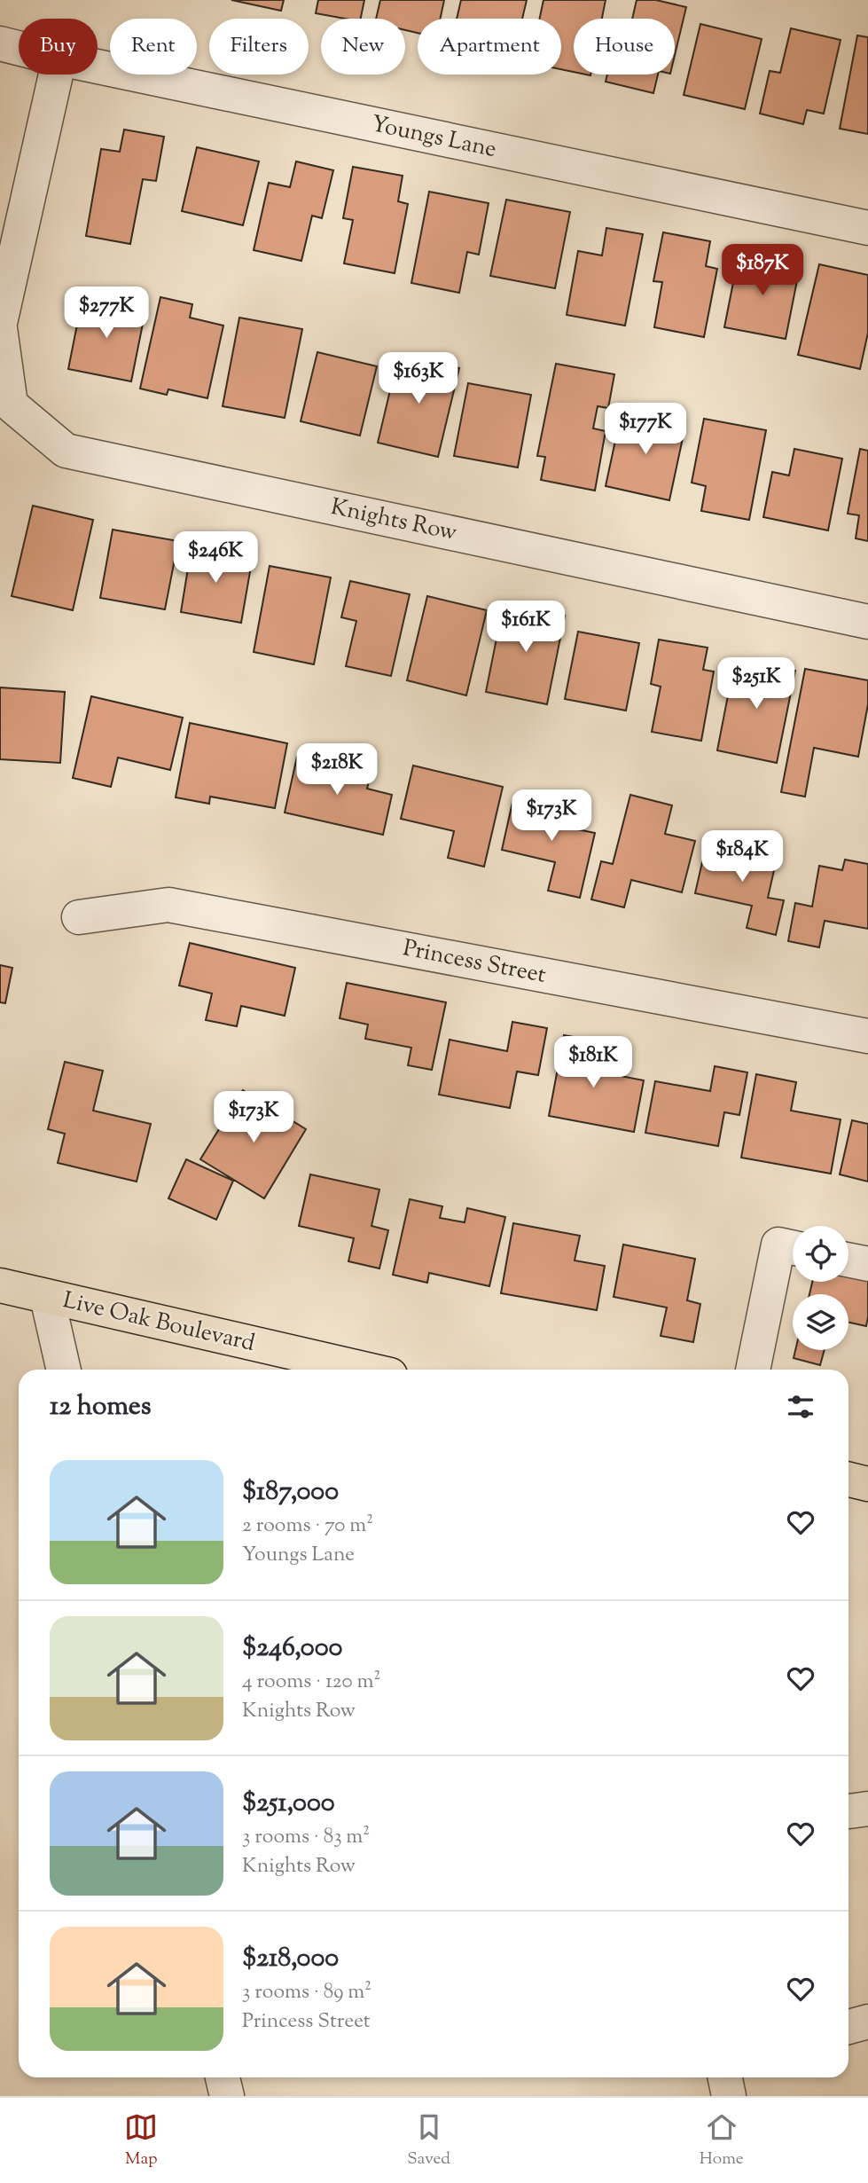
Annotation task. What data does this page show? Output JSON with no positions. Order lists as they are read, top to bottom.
{
  "streets": {
    "main road": ["Live Oak Boulevard"],
    "street": ["Youngs Lane", "Knights Row", "Princess Street"]
  },
  "page": {
    "chip": [
      "Buy",
      "Rent",
      "Filters",
      "New",
      "Apartment",
      "House"
    ],
    "price": [
      "$187K",
      "$277K",
      "$163K",
      "$177K",
      "$246K",
      "$161K",
      "$251K",
      "$218K",
      "$173K",
      "$184K",
      "$181K",
      "$173K"
    ],
    "heading": "12 homes",
    "list": [
      {
        "name": "$187,000",
        "note": "2 rooms · 70 m² · Youngs Lane"
      },
      {
        "name": "$246,000",
        "note": "4 rooms · 120 m² · Knights Row"
      },
      {
        "name": "$251,000",
        "note": "3 rooms · 83 m² · Knights Row"
      },
      {
        "name": "$218,000",
        "note": "3 rooms · 89 m² · Princess Street"
      }
    ],
    "tabs": ["Map", "Saved", "Home"]
  }
}
